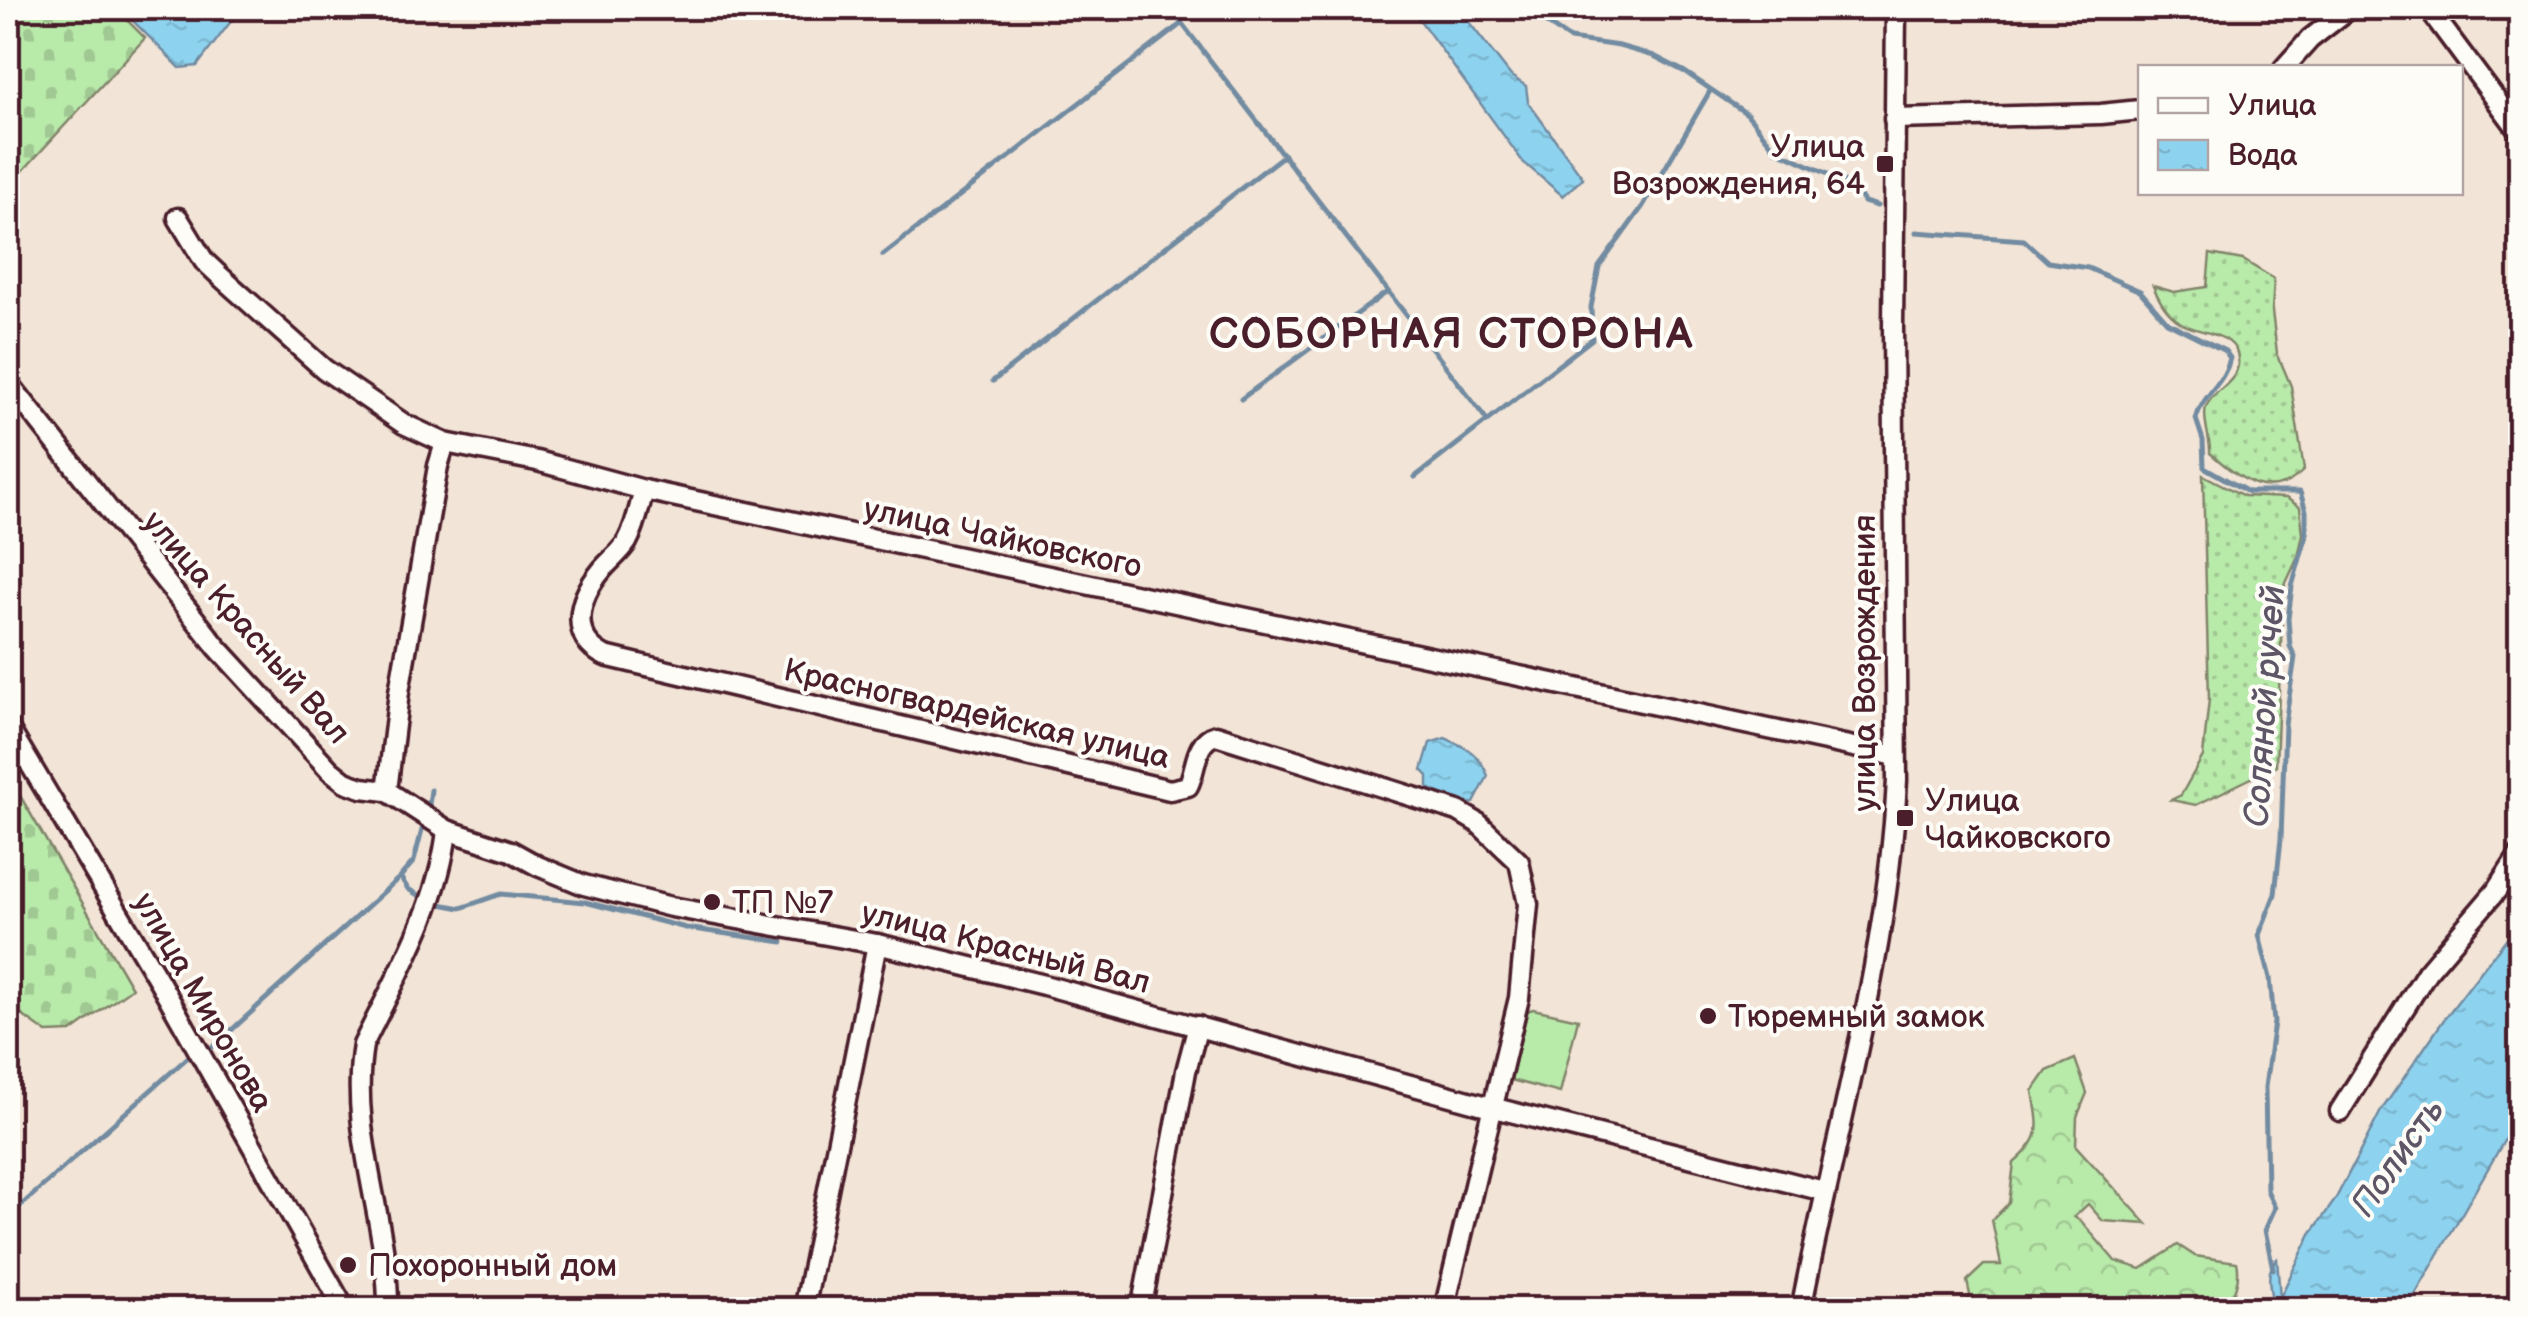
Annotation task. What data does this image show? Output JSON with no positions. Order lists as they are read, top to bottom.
{
  "streets": {
    "street": [
      "улица Чайковского",
      "улица Красный Вал",
      "улица Возрождения",
      "Красногвардейская улица",
      "улица Миронова"
    ]
  },
  "crossings": [
    ["улица Чайковского", "улица Возрождения"],
    ["улица Чайковского", "Красногвардейская улица"],
    ["улица Красный Вал", "улица Возрождения"],
    ["улица Красный Вал", "Красногвардейская улица"]
  ],
  "districts": ["СОБОРНАЯ СТОРОНА"],
  "water": ["Соляной ручей", "Полисть"],
  "places": {
    "transit": ["Улица Возрождения, 64", "Улица Чайковского"],
    "other": ["ТП №7", "Тюремный замок", "Похоронный дом"]
  },
  "legend": ["Улица", "Вода"]
}
